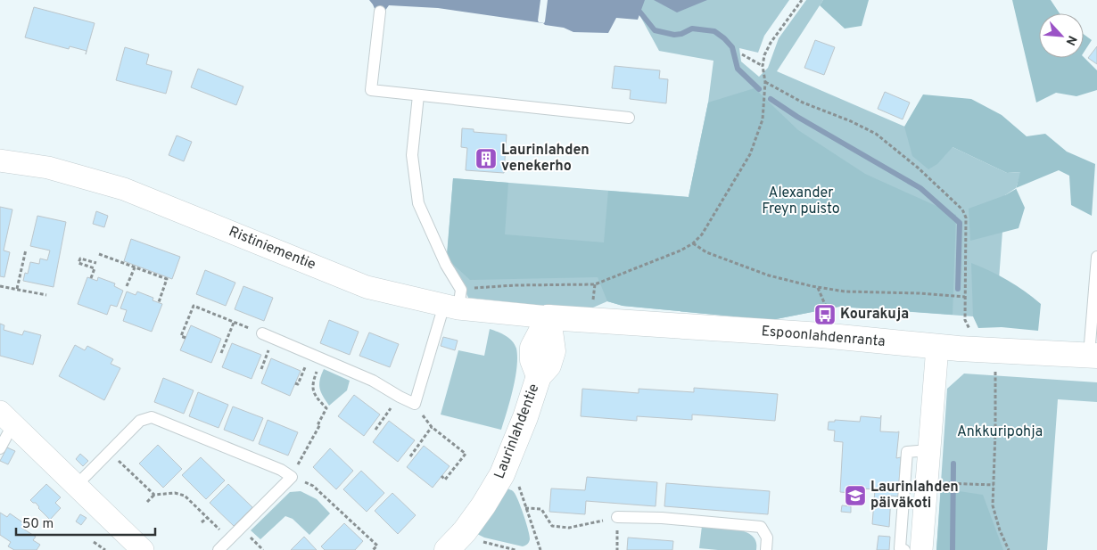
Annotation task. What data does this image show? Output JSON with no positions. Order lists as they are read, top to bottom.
{
  "streets": {
    "street": ["Ristiniementie", "Espoonlahdenranta", "Laurinlahdentie"]
  },
  "crossings": [
    ["Ristiniementie", "Espoonlahdenranta"],
    ["Ristiniementie", "Laurinlahdentie"],
    ["Espoonlahdenranta", "Laurinlahdentie"]
  ],
  "parks": ["Alexander Freyn puisto", "Ankkuripohja"],
  "places": {
    "building": ["Laurinlahden venekerho"],
    "bus stop": ["Kourakuja"],
    "school or university": ["Laurinlahden päiväkoti"]
  },
  "scale_bar": "50 m",
  "north": "bottom right"
}
